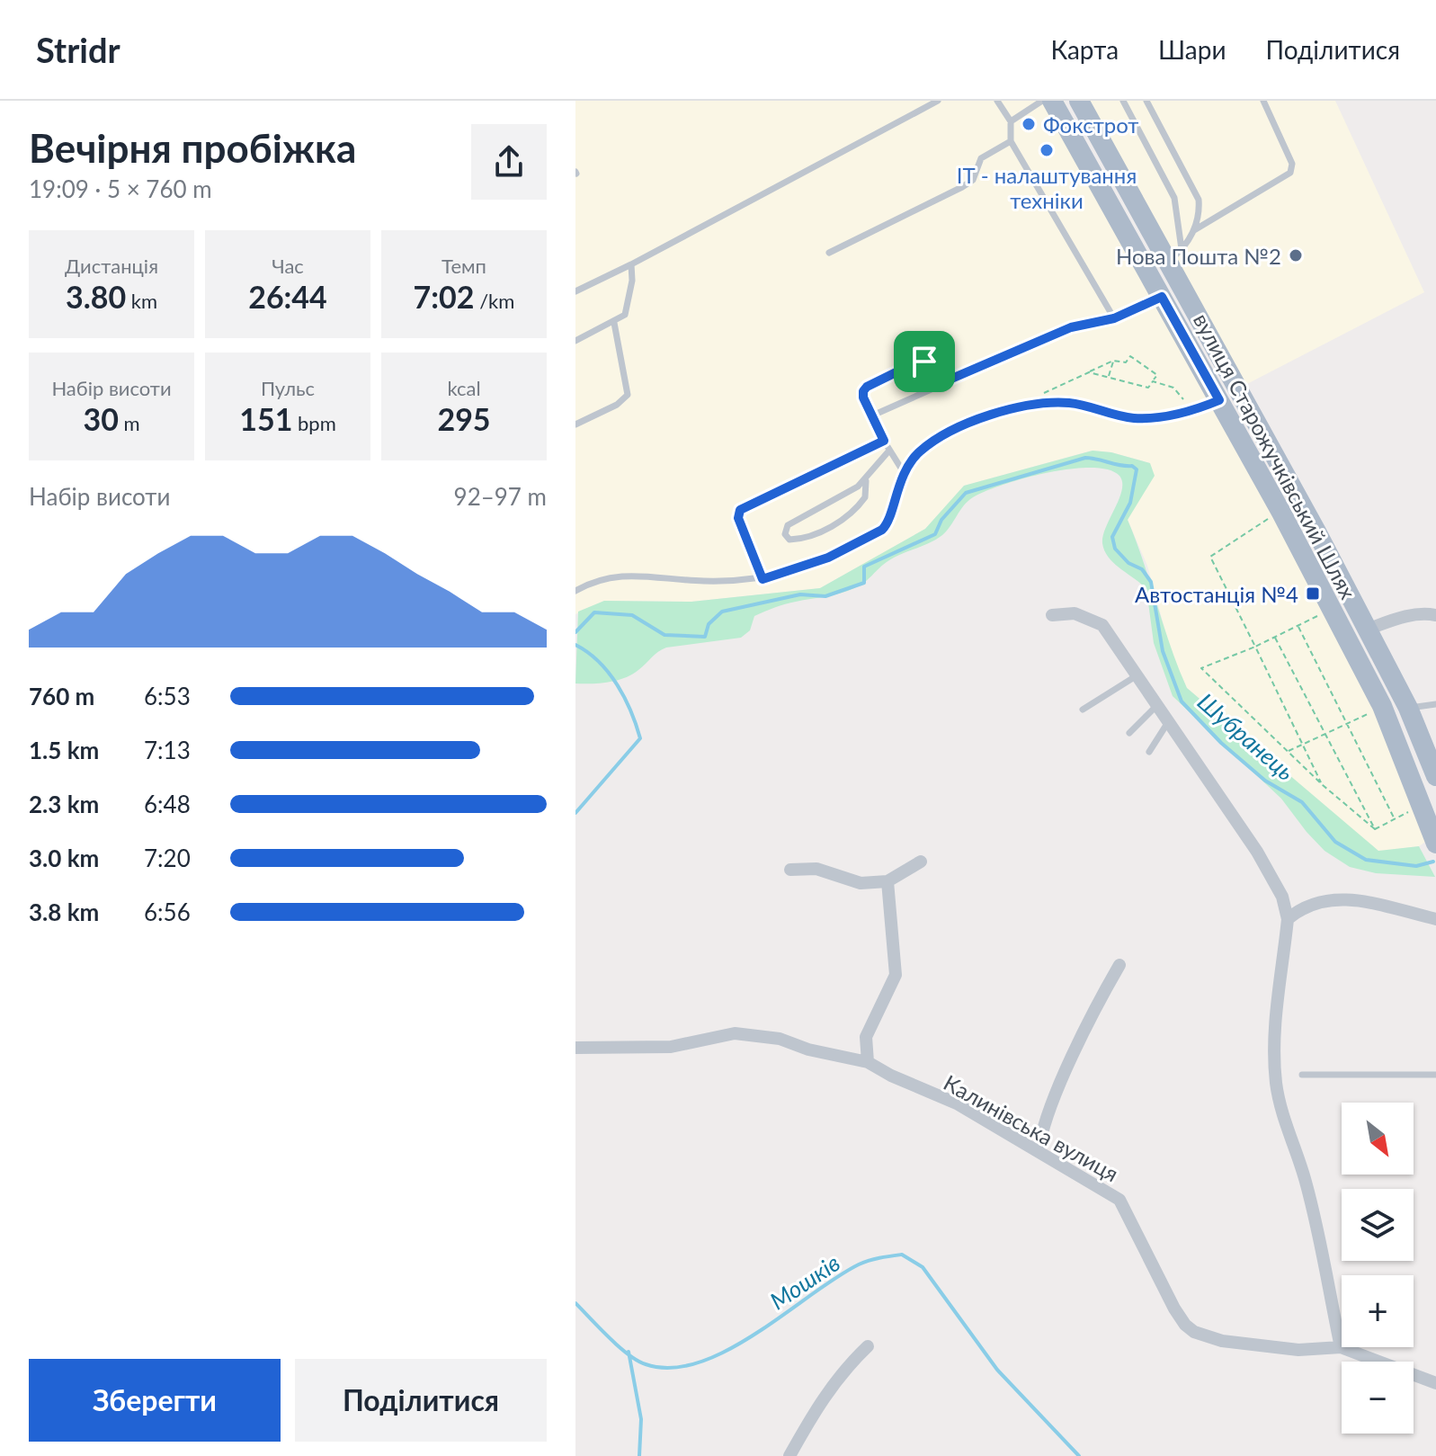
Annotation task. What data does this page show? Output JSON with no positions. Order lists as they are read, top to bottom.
{
  "streets": {
    "main road": ["вулиця Старожучківський Шлях"],
    "street": ["Калинівська вулиця"]
  },
  "water": ["Шубранець", "Мошків"],
  "places": {
    "other": ["Фокстрот", "ІТ - налаштування техніки", "Нова Пошта №2"],
    "transit": ["Автостанція №4"]
  },
  "north": "bottom right",
  "page": {
    "header": "Stridr",
    "nav": ["Карта", "Шари", "Поділитися"],
    "heading": ["Вечірня пробіжка", "19:09 · 5 × 760 m"],
    "stats": [
      ["Дистанція", "3.80 km"],
      ["Час", "26:44"],
      ["Темп", "7:02 /km"],
      ["Набір висоти", "30 m"],
      ["Пульс", "151 bpm"],
      ["kcal", "295"]
    ],
    "chart": ["Набір висоти", "92–97 m"],
    "list": [
      {
        "name": "760 m",
        "note": "6:53"
      },
      {
        "name": "1.5 km",
        "note": "7:13"
      },
      {
        "name": "2.3 km",
        "note": "6:48"
      },
      {
        "name": "3.0 km",
        "note": "7:20"
      },
      {
        "name": "3.8 km",
        "note": "6:56"
      }
    ],
    "map_buttons": ["+", "−"],
    "buttons": ["Зберегти", "Поділитися"]
  }
}
